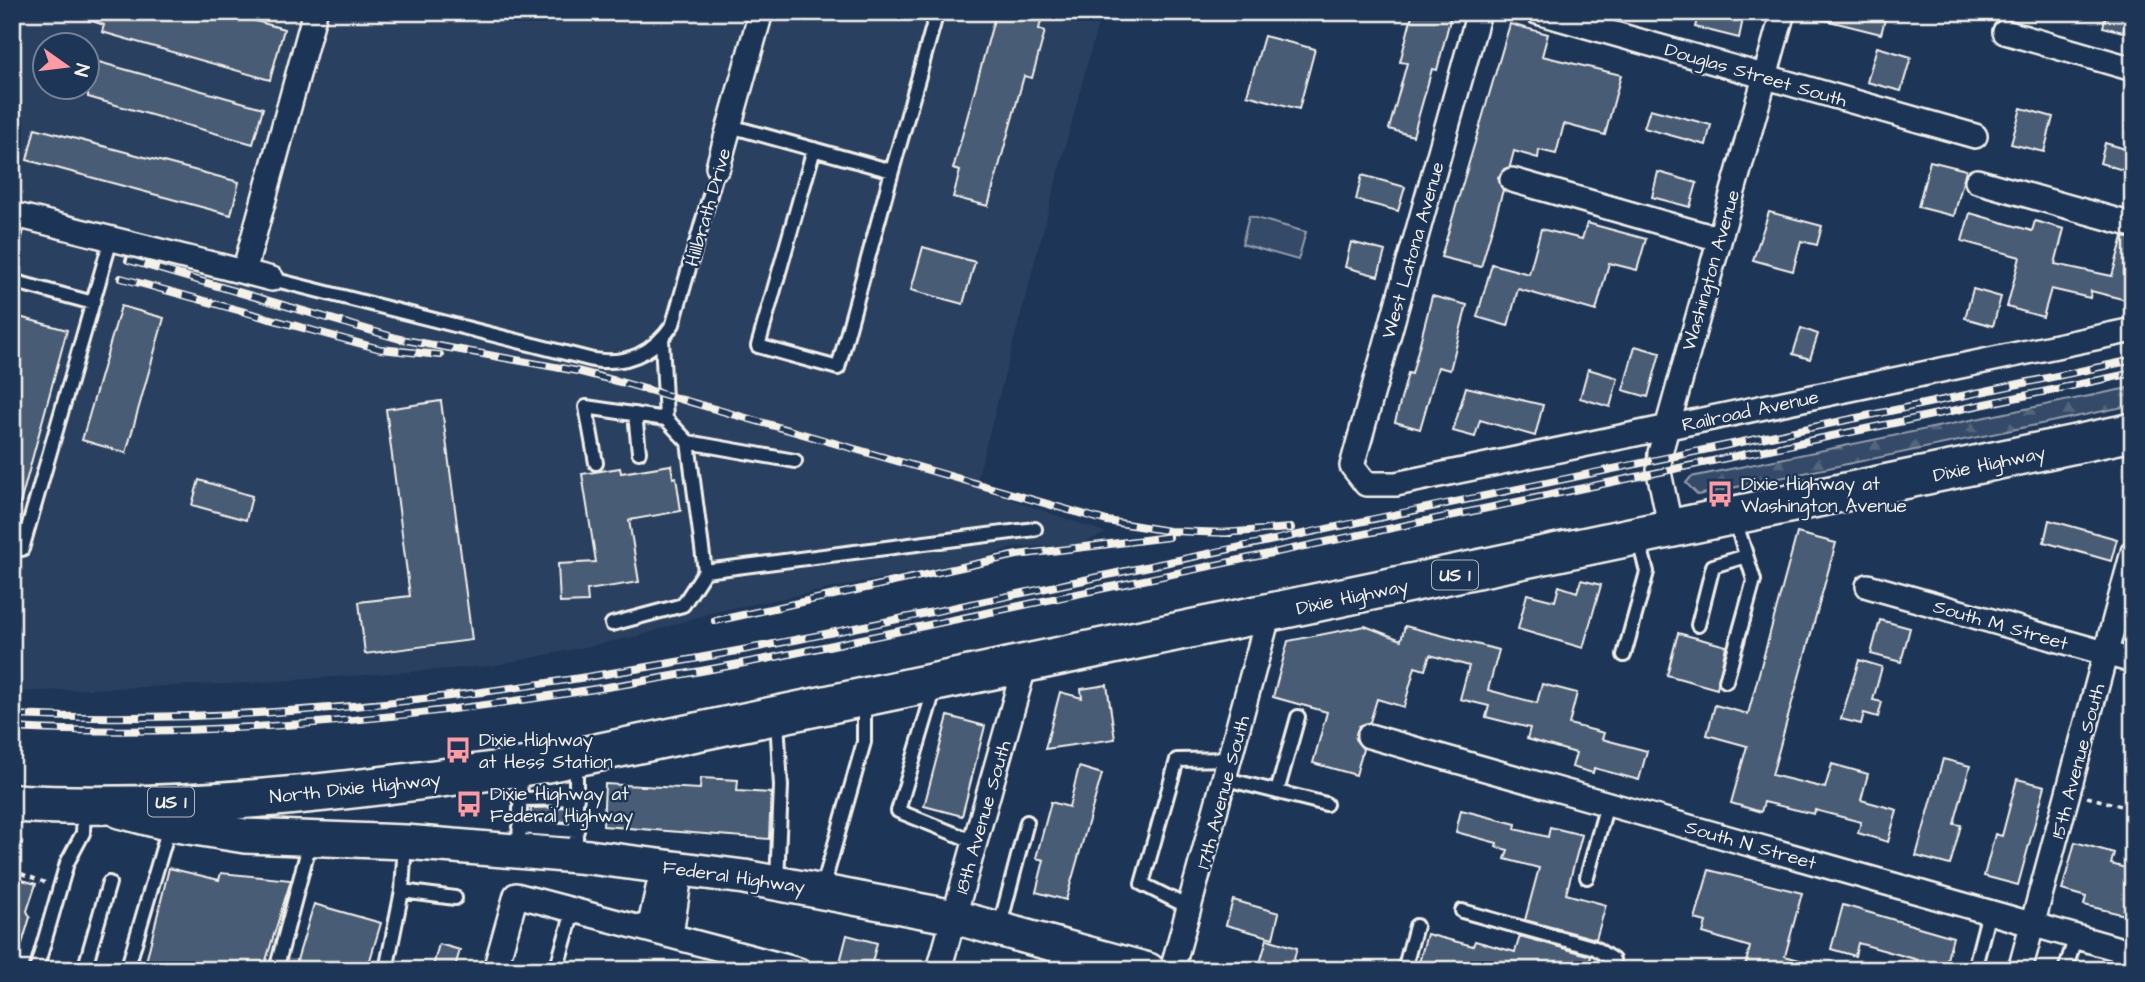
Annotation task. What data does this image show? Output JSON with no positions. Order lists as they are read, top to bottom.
{
  "streets": {
    "main road": [
      "Dixie Highway",
      "US 1",
      "North Dixie Highway",
      "Federal Highway"
    ],
    "street": [
      "Douglas Street South",
      "Hillbrath Drive",
      "West Latona Avenue",
      "Washington Avenue",
      "Railroad Avenue",
      "South M Street",
      "15th Avenue South",
      "17th Avenue South",
      "18th Avenue South",
      "South N Street"
    ]
  },
  "crossings": [
    ["Douglas Street South", "Washington Avenue"],
    ["West Latona Avenue", "Railroad Avenue"],
    ["Washington Avenue", "Railroad Avenue"],
    ["Washington Avenue", "Dixie Highway"],
    ["Dixie Highway", "North Dixie Highway"],
    ["Dixie Highway", "17th Avenue South"],
    ["Dixie Highway", "18th Avenue South"],
    ["South M Street", "15th Avenue South"],
    ["15th Avenue South", "South N Street"],
    ["North Dixie Highway", "Federal Highway"],
    ["18th Avenue South", "Federal Highway"]
  ],
  "places": {
    "bus stop": ["Dixie Highway at Washington Avenue", "Dixie Highway at Hess Station", "Dixie Highway at Federal Highway"]
  },
  "north": "right"
}
